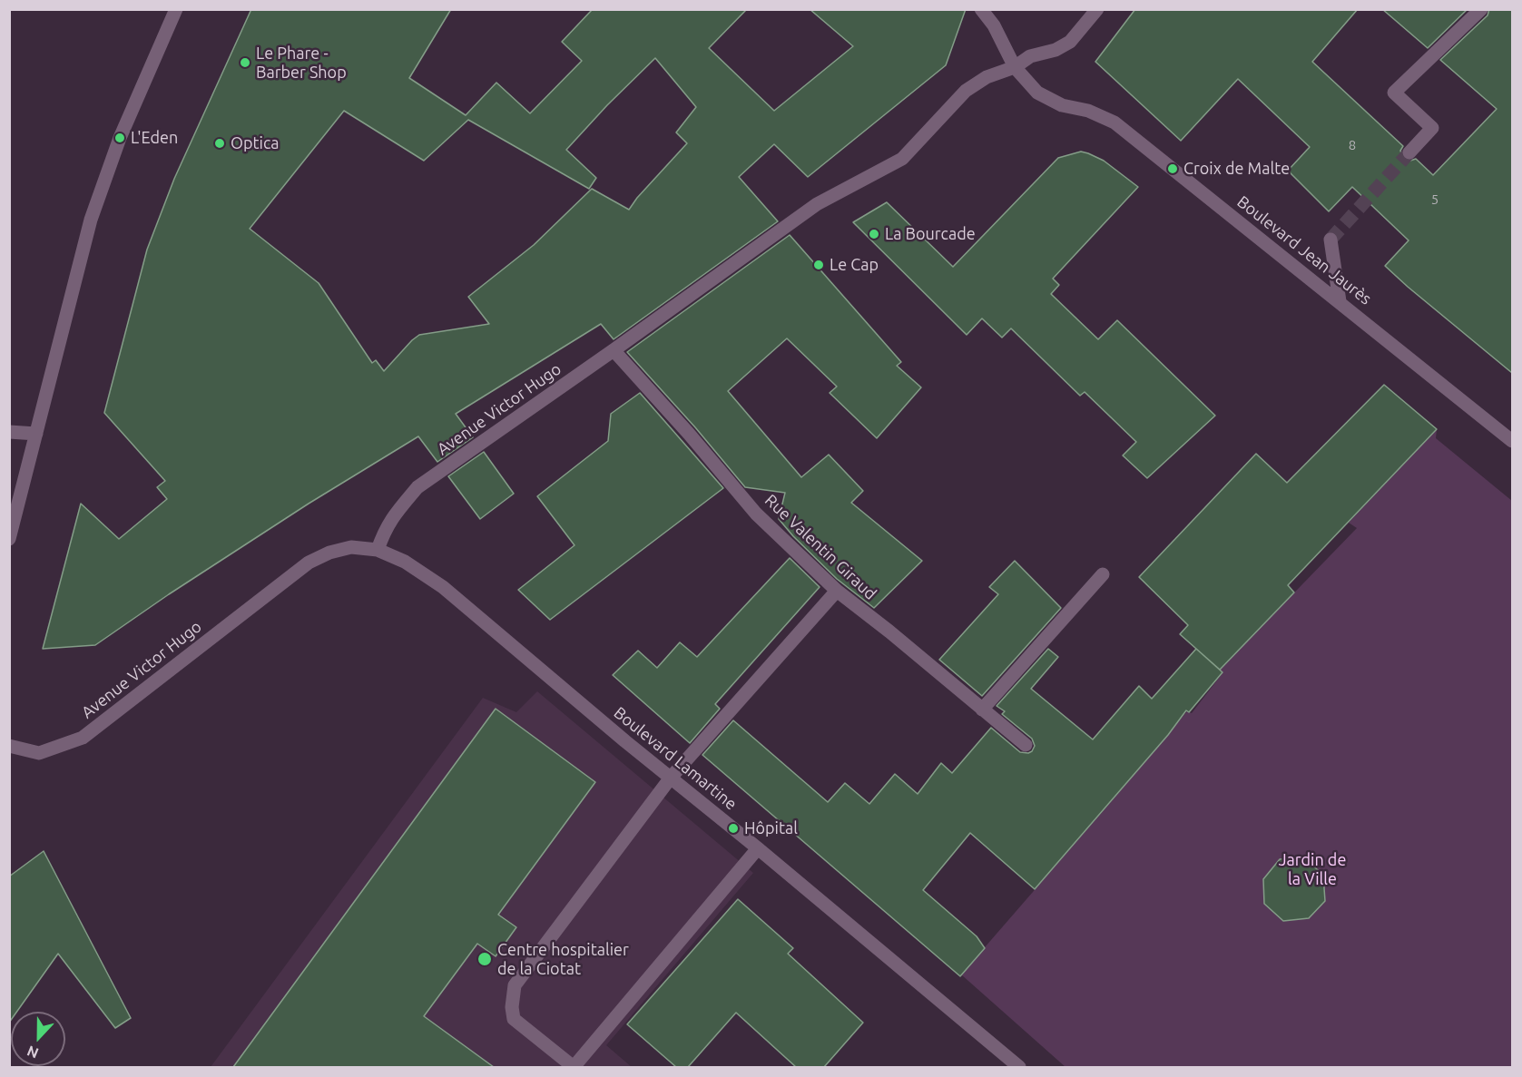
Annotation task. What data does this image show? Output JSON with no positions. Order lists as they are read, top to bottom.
{
  "streets": {
    "street": [
      "Boulevard Jean Jaurès",
      "Avenue Victor Hugo",
      "Rue Valentin Giraud",
      "Boulevard Lamartine"
    ]
  },
  "crossings": [
    ["Boulevard Jean Jaurès", "Avenue Victor Hugo"],
    ["Avenue Victor Hugo", "Rue Valentin Giraud"],
    ["Avenue Victor Hugo", "Boulevard Lamartine"]
  ],
  "parks": ["Jardin de la Ville"],
  "places": [
    "Le Phare - Barber Shop",
    "L'Eden",
    "Optica",
    "Croix de Malte",
    "La Bourcade",
    "Le Cap",
    "Hôpital",
    "Centre hospitalier de la Ciotat"
  ],
  "house_numbers": ["8", "5"],
  "north": "bottom"
}
